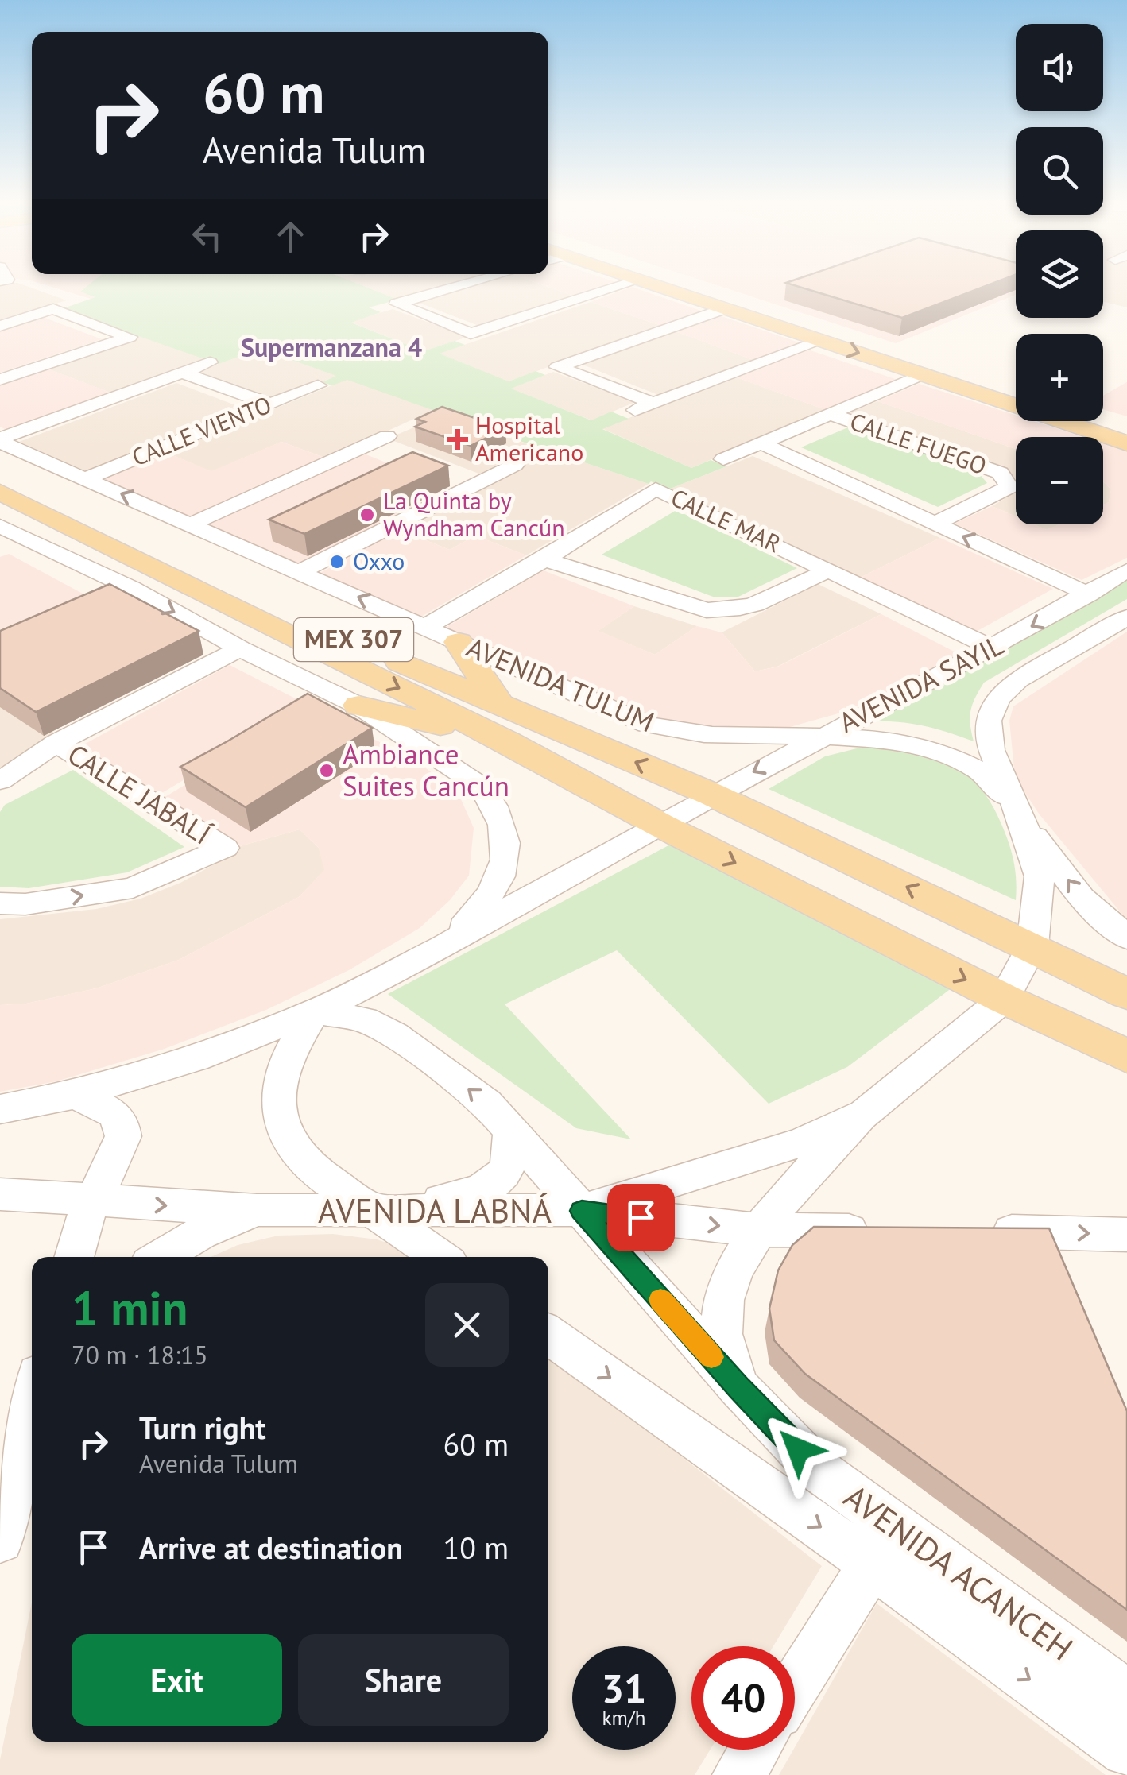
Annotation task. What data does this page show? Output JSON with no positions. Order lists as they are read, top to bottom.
{
  "streets": {
    "main road": ["MEX 307", "AVENIDA TULUM"],
    "street": [
      "CALLE VIENTO",
      "CALLE FUEGO",
      "CALLE MAR",
      "AVENIDA SAYIL",
      "CALLE JABALÍ",
      "AVENIDA LABNÁ",
      "AVENIDA ACANCEH"
    ]
  },
  "crossings": [
    ["CALLE VIENTO", "AVENIDA TULUM"],
    ["CALLE FUEGO", "CALLE MAR"],
    ["CALLE MAR", "AVENIDA SAYIL"],
    ["CALLE MAR", "AVENIDA TULUM"],
    ["MEX 307", "AVENIDA SAYIL"],
    ["MEX 307", "AVENIDA LABNÁ"],
    ["AVENIDA SAYIL", "AVENIDA TULUM"],
    ["AVENIDA SAYIL", "AVENIDA LABNÁ"],
    ["AVENIDA LABNÁ", "AVENIDA ACANCEH"]
  ],
  "districts": ["Supermanzana 4"],
  "places": {
    "health": ["Hospital Americano"],
    "other": ["La Quinta by Wyndham Cancún", "Oxxo", "Ambiance Suites Cancún"]
  },
  "page": {
    "map_buttons": ["+", "−"],
    "turn": ["60 m", "Avenida Tulum"],
    "heading": ["1 min", "70 m · 18:15"],
    "list": [
      {
        "name": "Turn right",
        "note": "Avenida Tulum",
        "value": "60 m"
      },
      {
        "name": "Arrive at destination",
        "value": "10 m"
      }
    ],
    "buttons": ["Exit", "Share"],
    "speed": "31 km/h",
    "limit": "40"
  }
}
